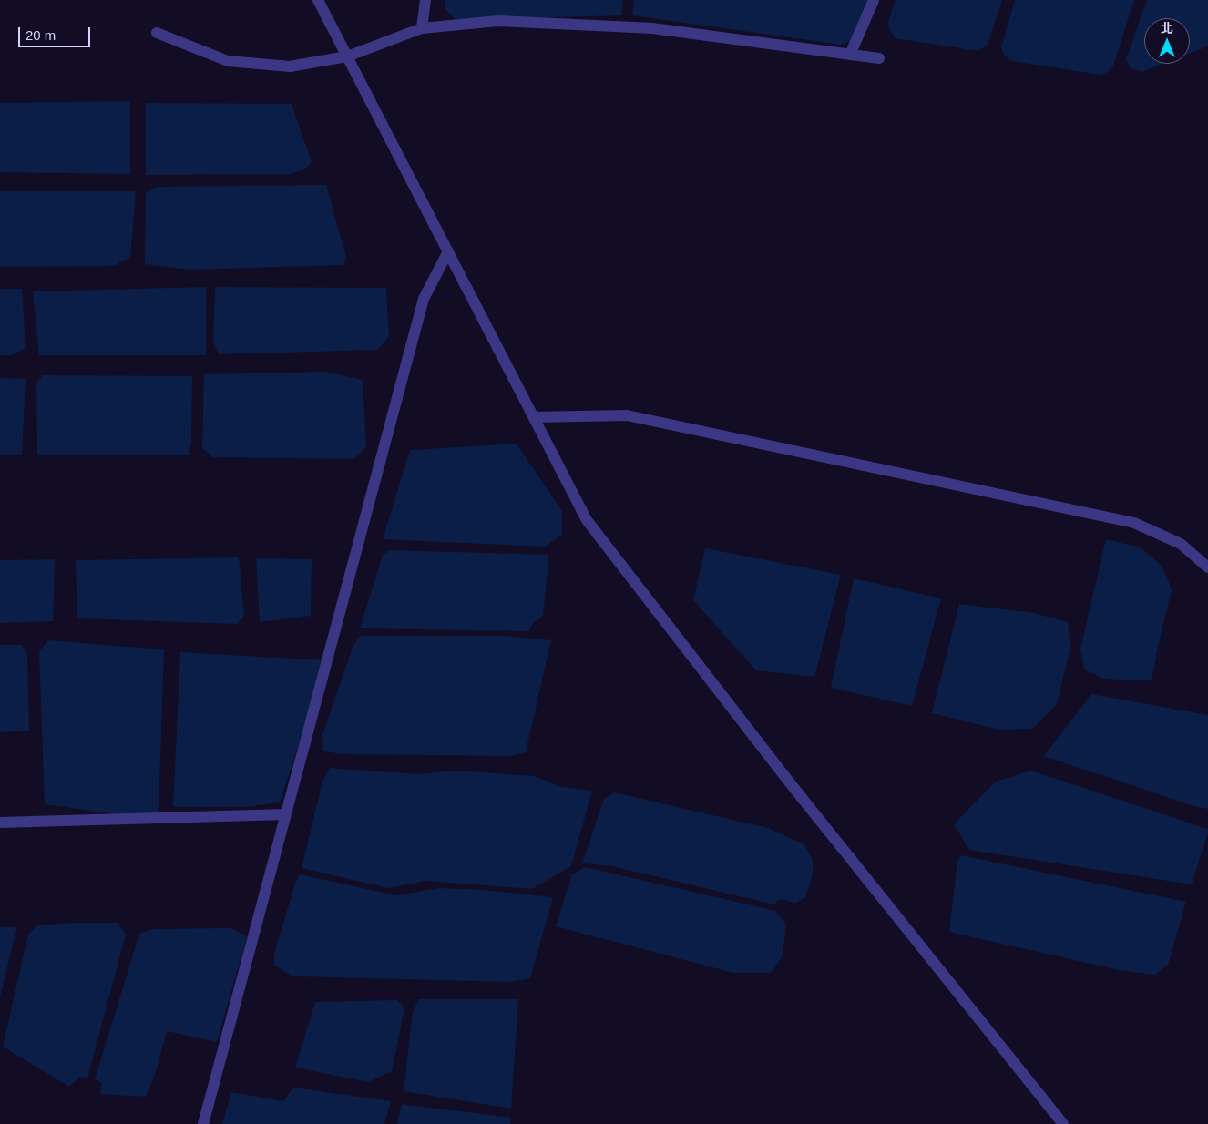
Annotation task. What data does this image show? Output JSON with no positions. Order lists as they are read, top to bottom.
{
  "scale_bar": "20 m",
  "north": "top"
}
